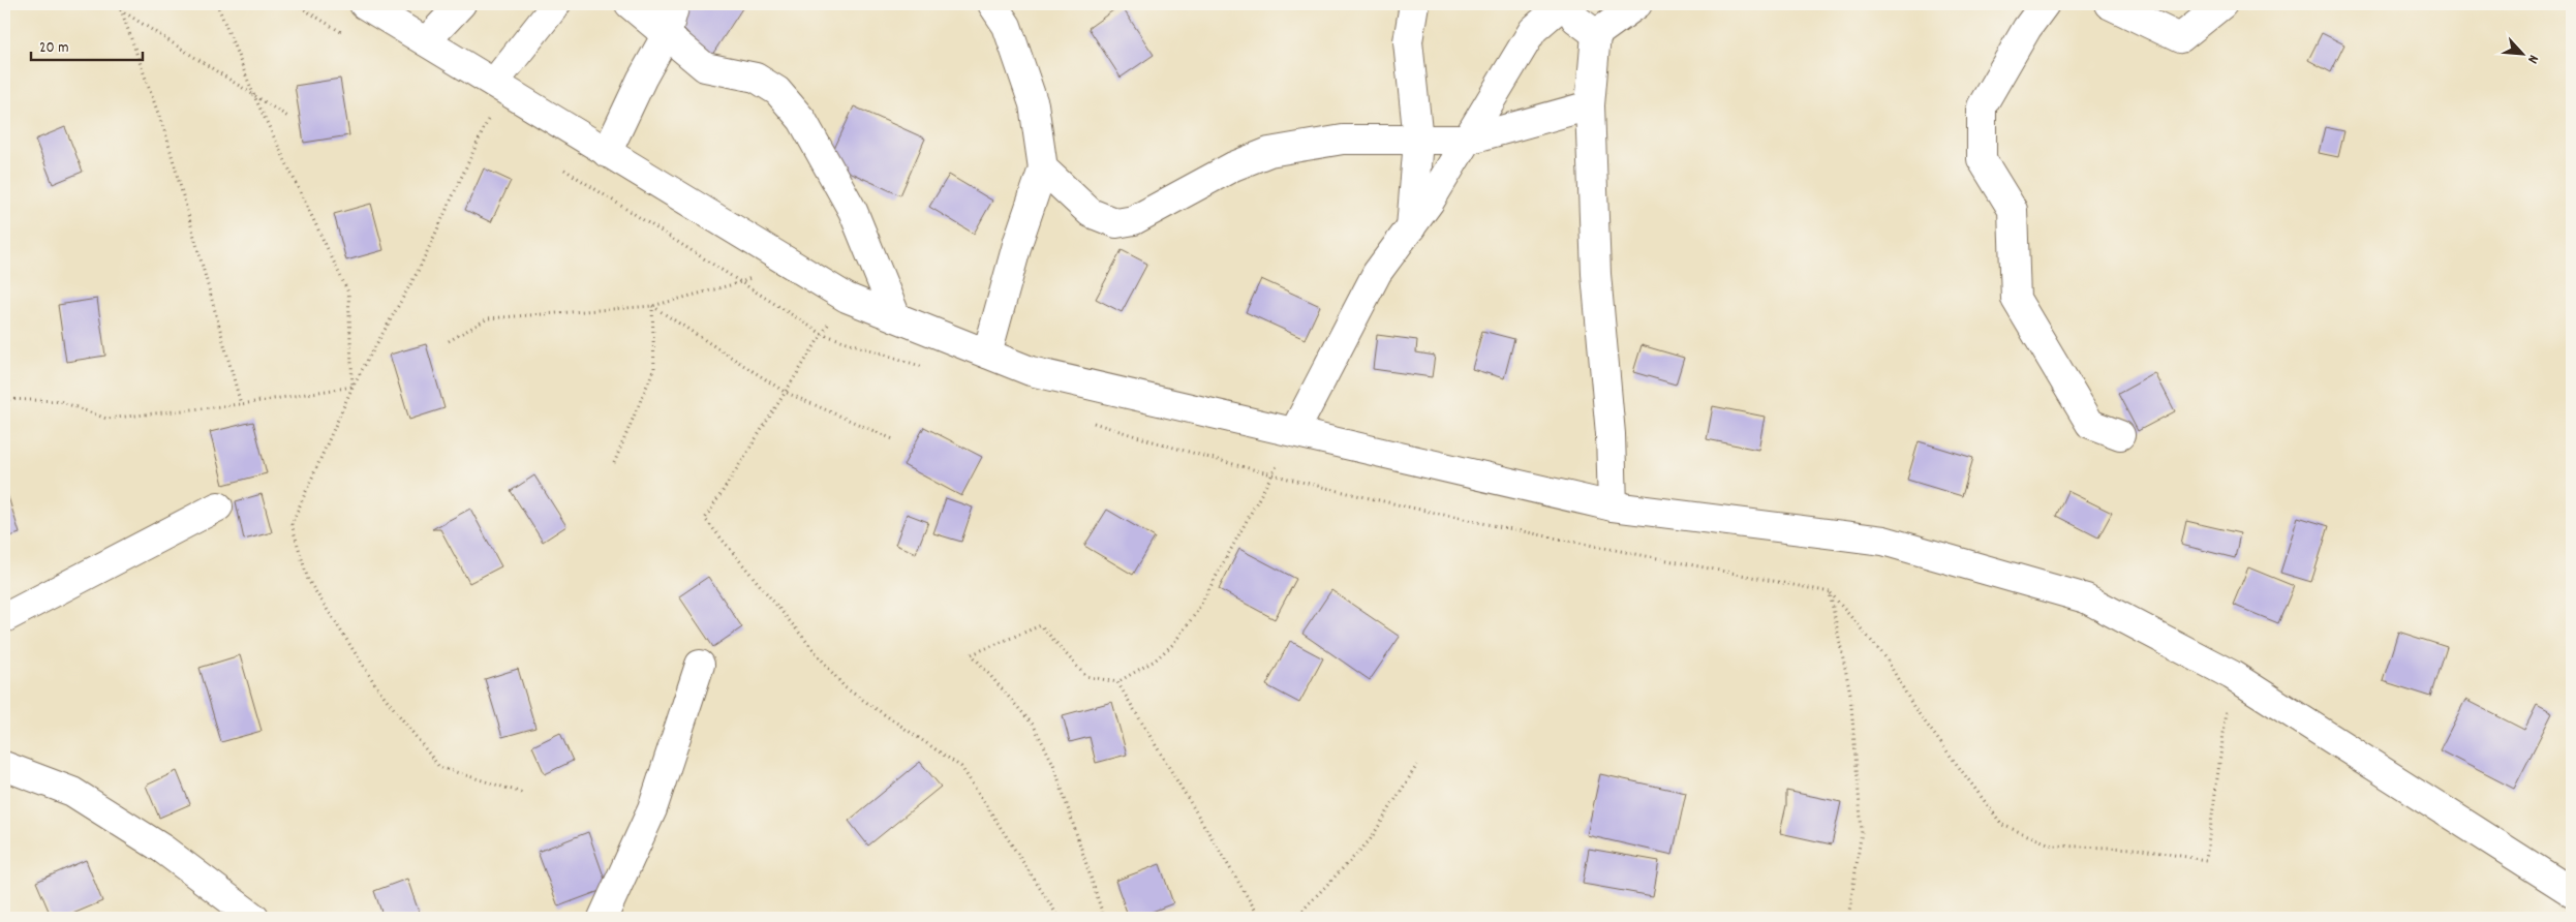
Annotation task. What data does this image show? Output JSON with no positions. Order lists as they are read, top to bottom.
{
  "scale_bar": "20 m",
  "north": "bottom right"
}
